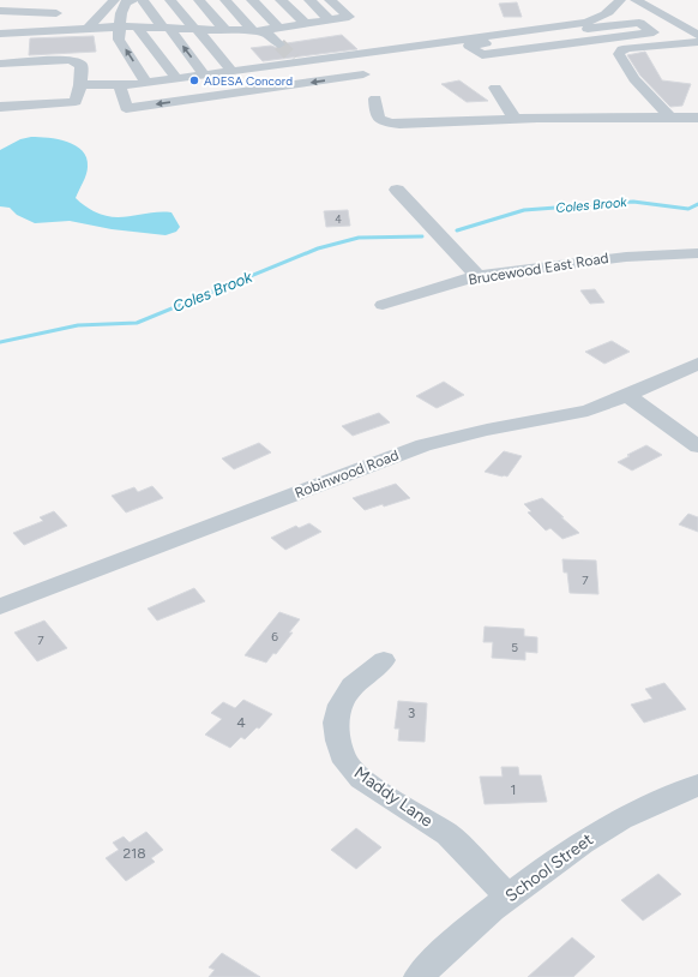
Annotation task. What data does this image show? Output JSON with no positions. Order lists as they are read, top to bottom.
{
  "streets": {
    "street": [
      "Brucewood East Road",
      "Robinwood Road",
      "Maddy Lane",
      "School Street"
    ]
  },
  "crossings": [
    ["Maddy Lane", "School Street"]
  ],
  "water": ["Coles Brook"],
  "places": ["ADESA Concord"],
  "house_numbers": [
    "4",
    "7",
    "6",
    "7",
    "5",
    "3",
    "4",
    "1",
    "218"
  ]
}
